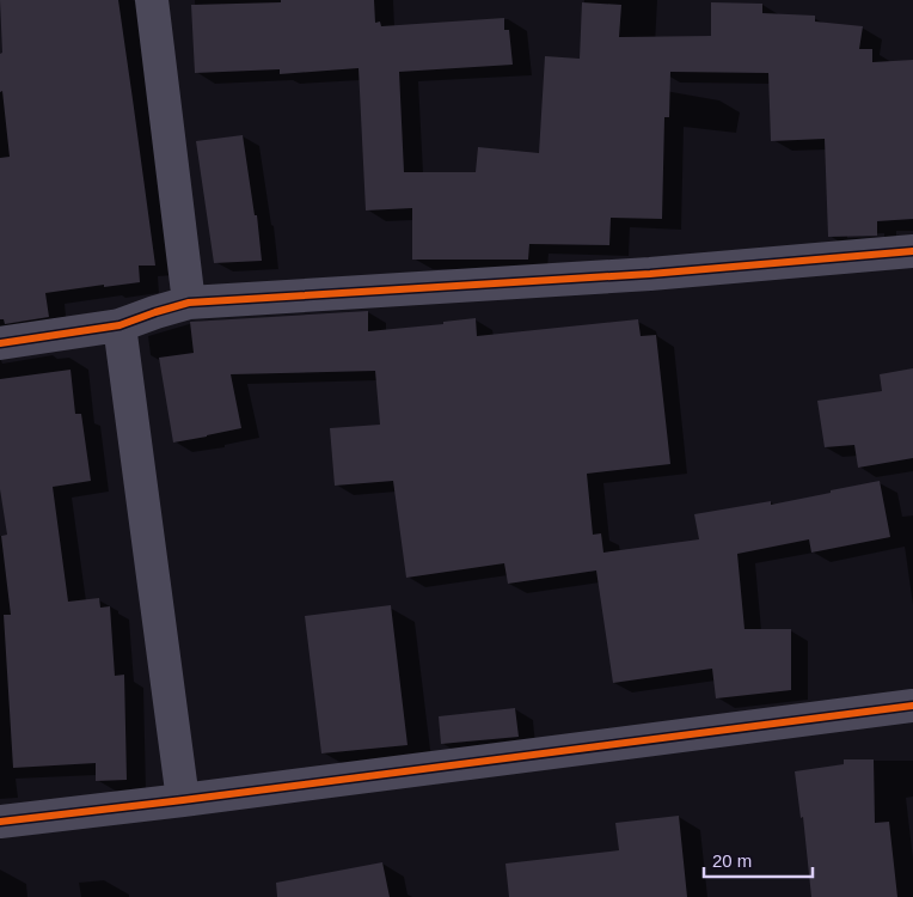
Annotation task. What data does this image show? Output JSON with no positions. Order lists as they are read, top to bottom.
{
  "scale_bar": "20 m"
}
